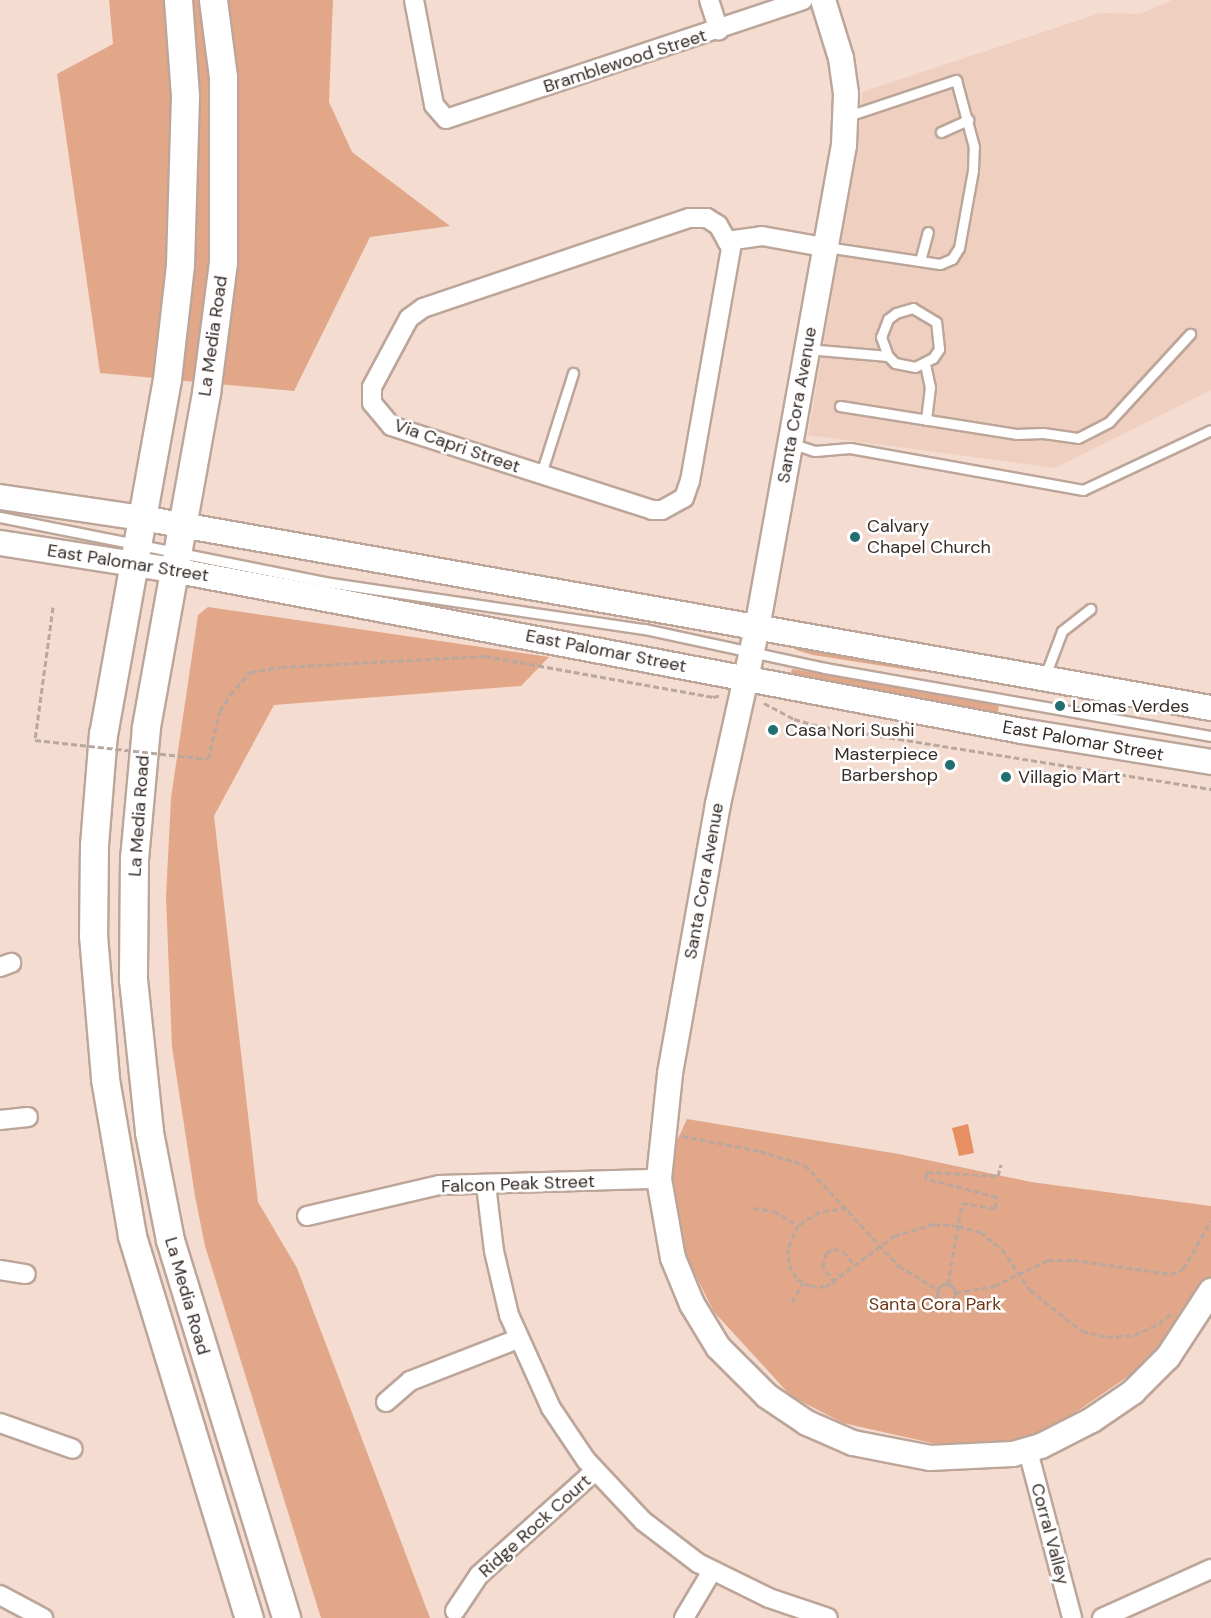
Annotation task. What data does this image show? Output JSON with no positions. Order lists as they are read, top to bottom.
{
  "streets": {
    "main road": ["La Media Road", "Santa Cora Avenue", "East Palomar Street"],
    "street": [
      "Bramblewood Street",
      "Via Capri Street",
      "Falcon Peak Street",
      "Ridge Rock Court",
      "Corral Valley"
    ]
  },
  "crossings": [
    ["La Media Road", "East Palomar Street"],
    ["Santa Cora Avenue", "East Palomar Street"],
    ["Santa Cora Avenue", "Falcon Peak Street"],
    ["Santa Cora Avenue", "Corral Valley"]
  ],
  "parks": ["Santa Cora Park"],
  "places": [
    "Calvary Chapel Church",
    "Lomas Verdes",
    "Casa Nori Sushi",
    "Masterpiece Barbershop",
    "Villagio Mart"
  ]
}
